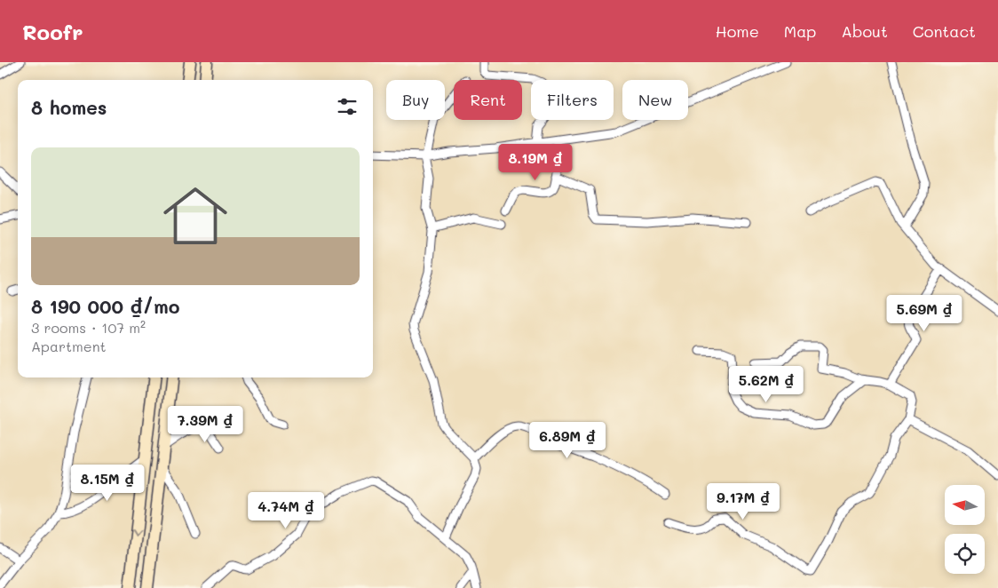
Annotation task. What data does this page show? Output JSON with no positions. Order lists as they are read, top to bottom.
{
  "north": "left",
  "page": {
    "header": "Roofr",
    "nav": [
      "Home",
      "Map",
      "About",
      "Contact"
    ],
    "chip": [
      "Buy",
      "Rent",
      "Filters",
      "New"
    ],
    "heading": "8 homes",
    "list": [
      {
        "name": "8 190 000 ₫/mo",
        "note": "3 rooms · 107 m² · Apartment"
      }
    ],
    "price": [
      "8.19M ₫",
      "5.69M ₫",
      "5.62M ₫",
      "7.39M ₫",
      "6.89M ₫",
      "8.15M ₫",
      "9.17M ₫",
      "4.74M ₫"
    ]
  }
}
